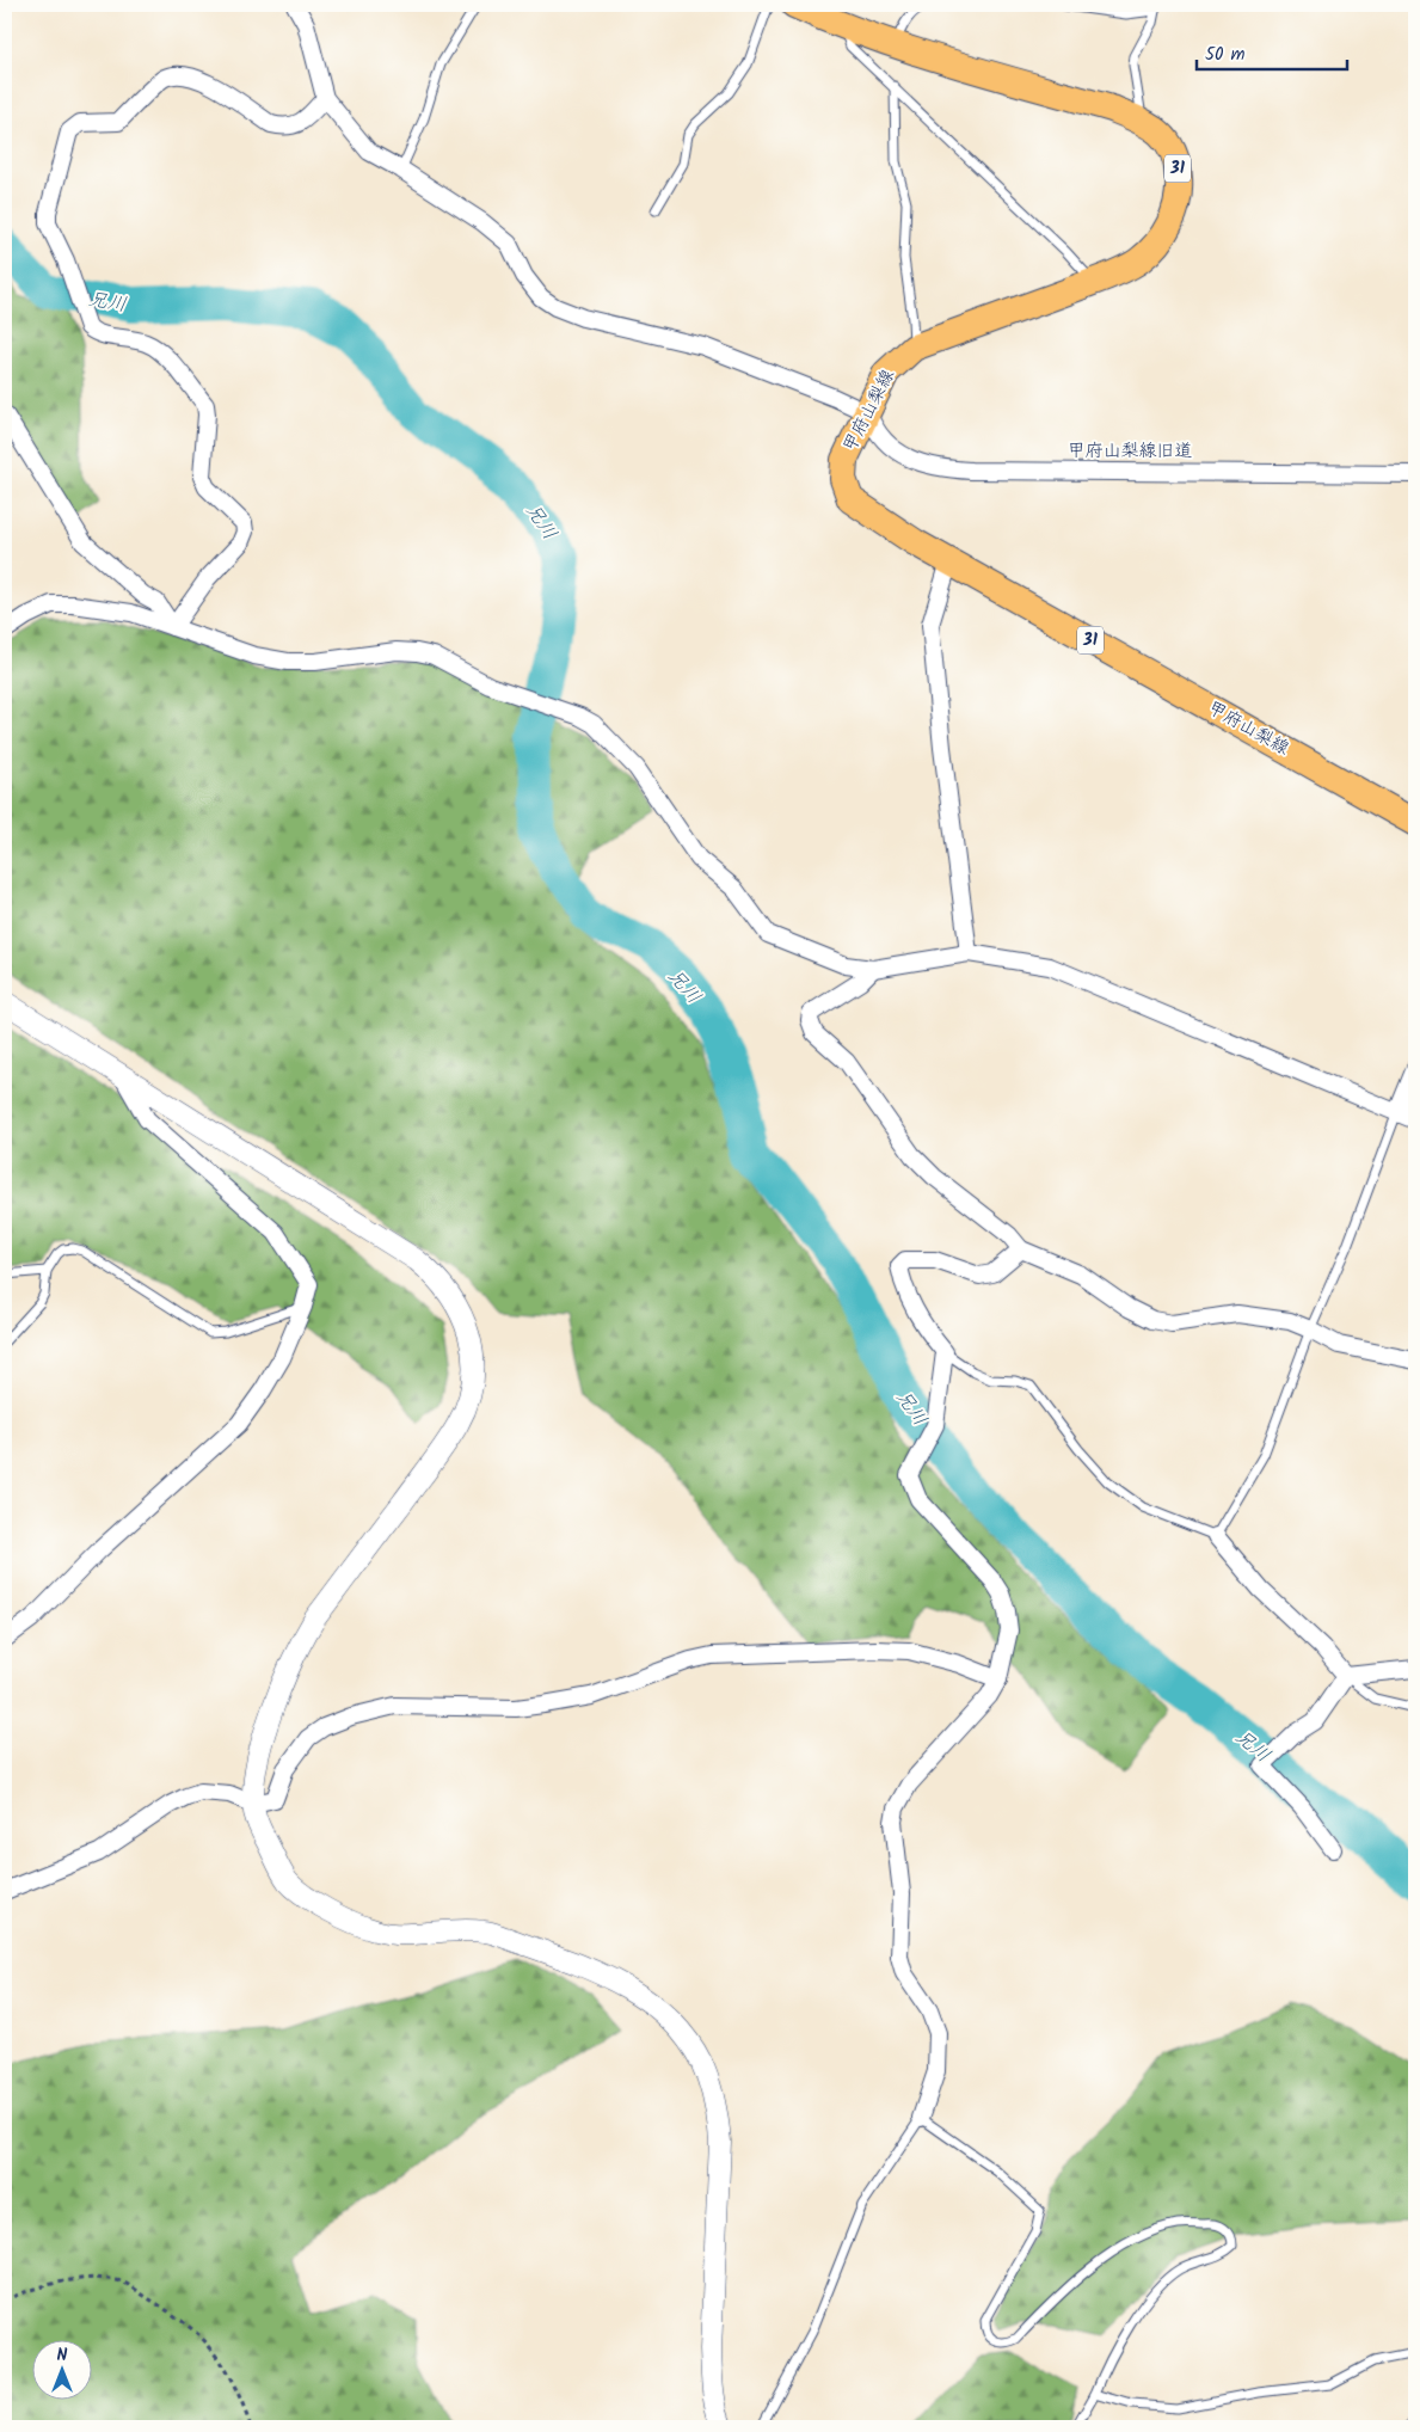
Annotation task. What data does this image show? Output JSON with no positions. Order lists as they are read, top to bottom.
{
  "streets": {
    "main road": ["31", "甲府山梨線"],
    "street": ["甲府山梨線旧道"]
  },
  "crossings": [
    ["甲府山梨線", "甲府山梨線旧道"]
  ],
  "water": ["兄川"],
  "scale_bar": "50 m",
  "north": "top"
}
